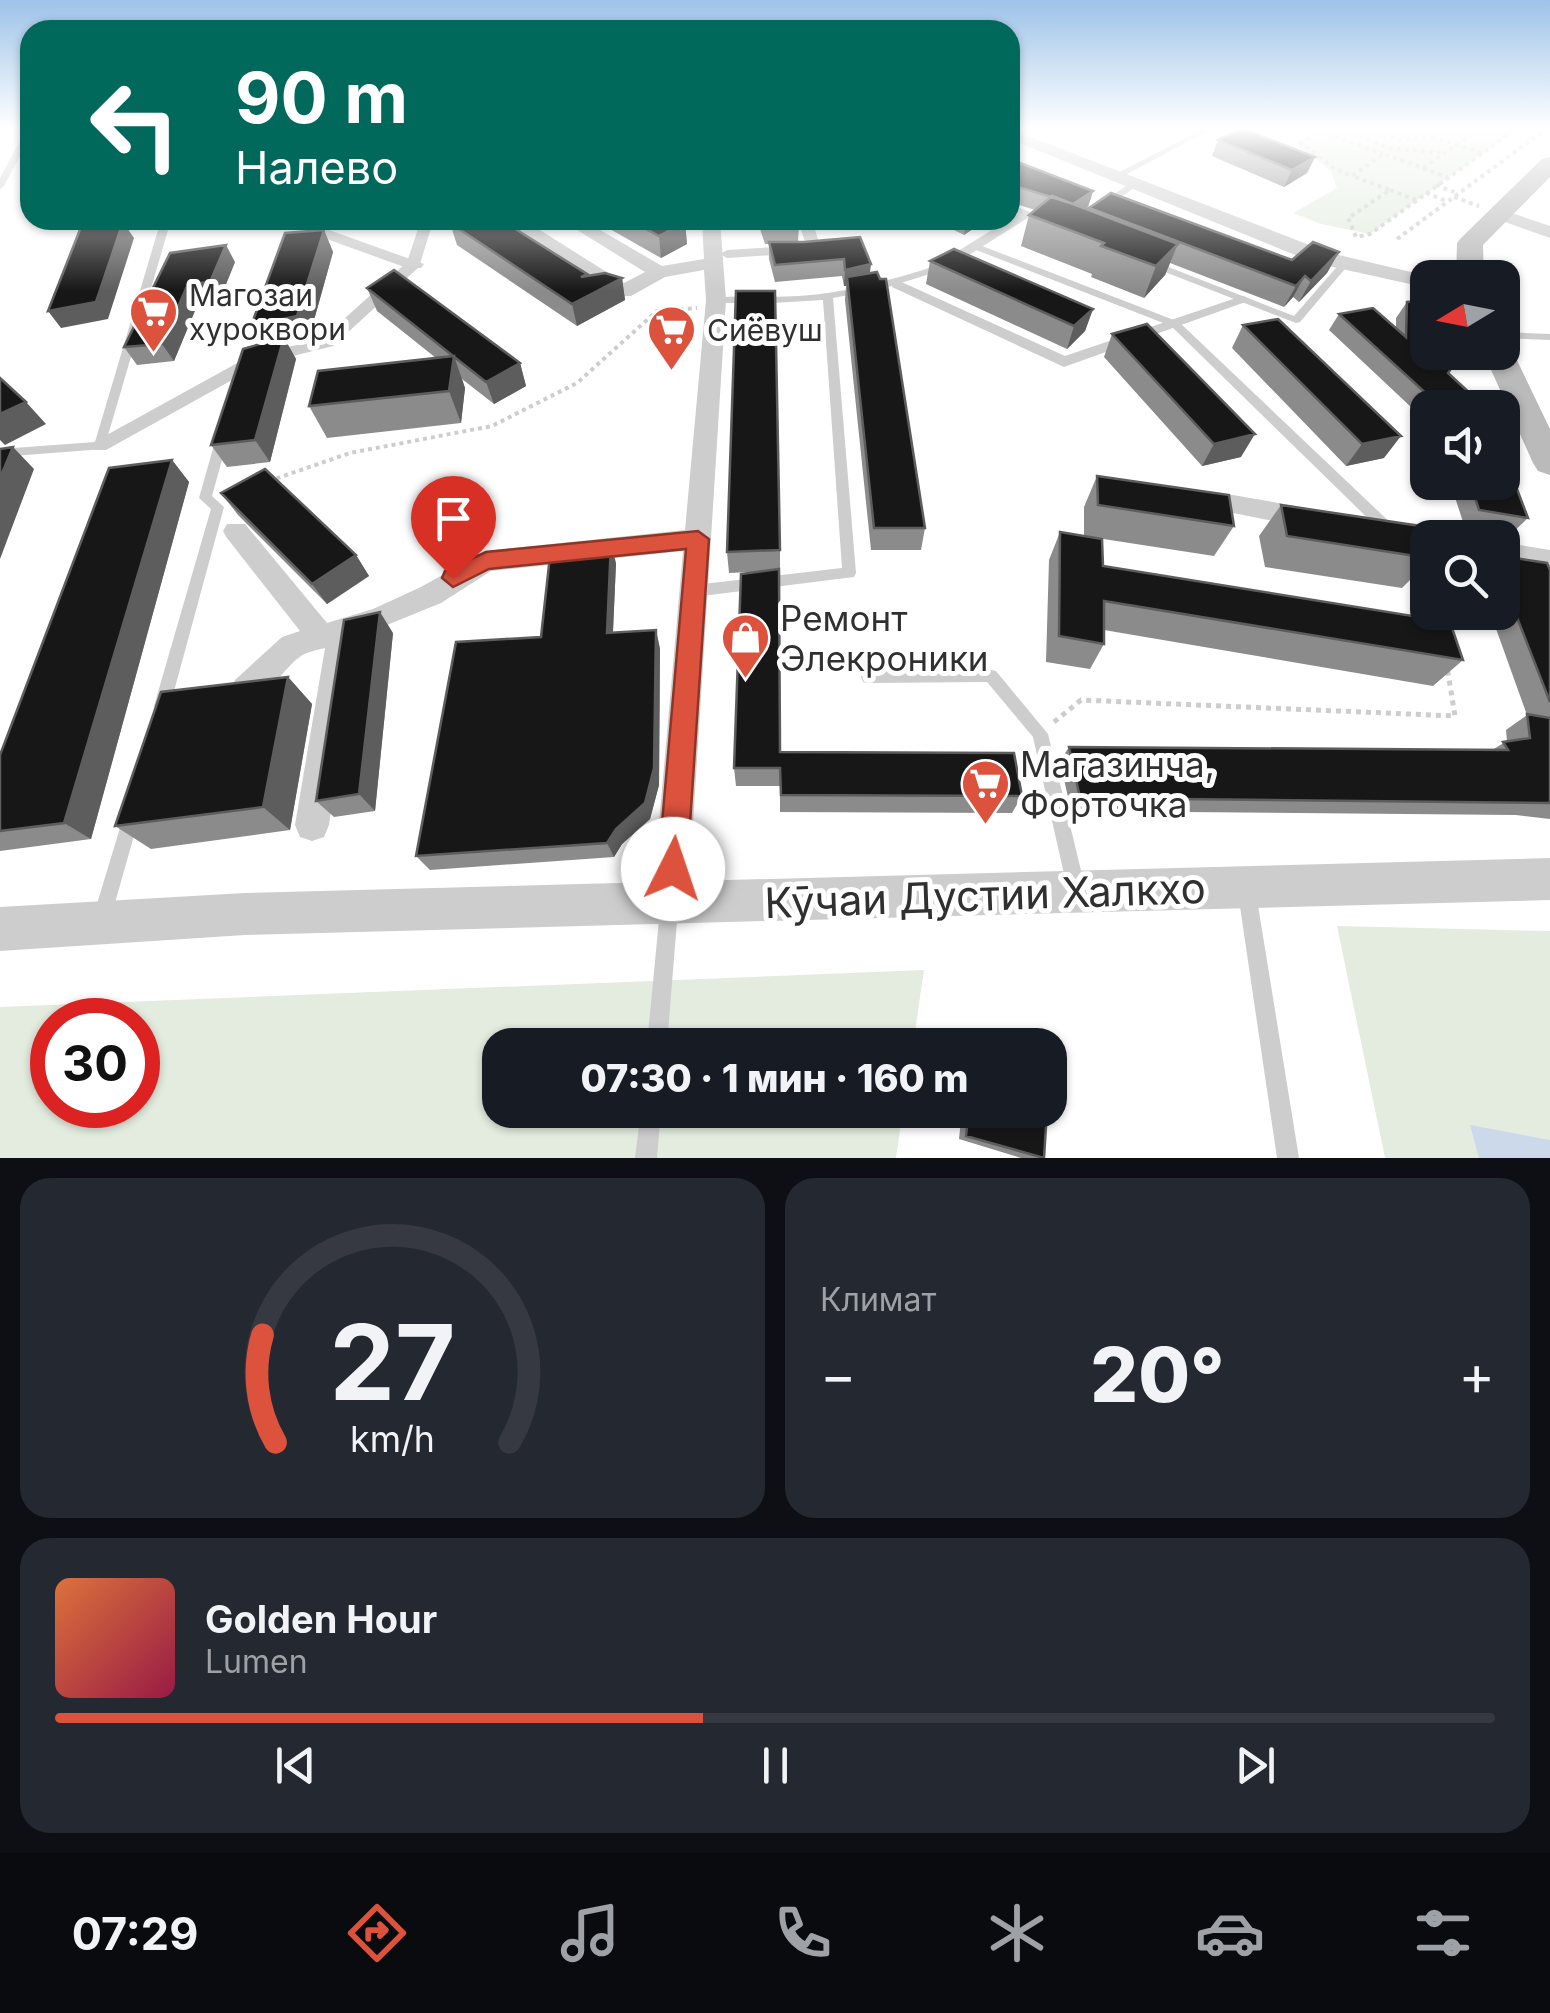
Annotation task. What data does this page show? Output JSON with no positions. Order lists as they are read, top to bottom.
{
  "streets": {
    "street": ["Кӯчаи Дустии Халкхо"]
  },
  "places": {
    "supermarket": ["Магозаи хуроквори", "Сиёвуш", "Магазинча, Форточка"],
    "shop": ["Ремонт Элекроники"]
  },
  "north": "left",
  "page": {
    "turn": ["90 m", "Налево"],
    "limit": "30",
    "trip": "07:30 · 1 мин · 160 m",
    "tile": "Климат",
    "heat": ["−", "20°", "+"],
    "song": ["Golden Hour", "Lumen"],
    "tabs": "07:29",
    "gauge": ["27", "km/h"]
  }
}
